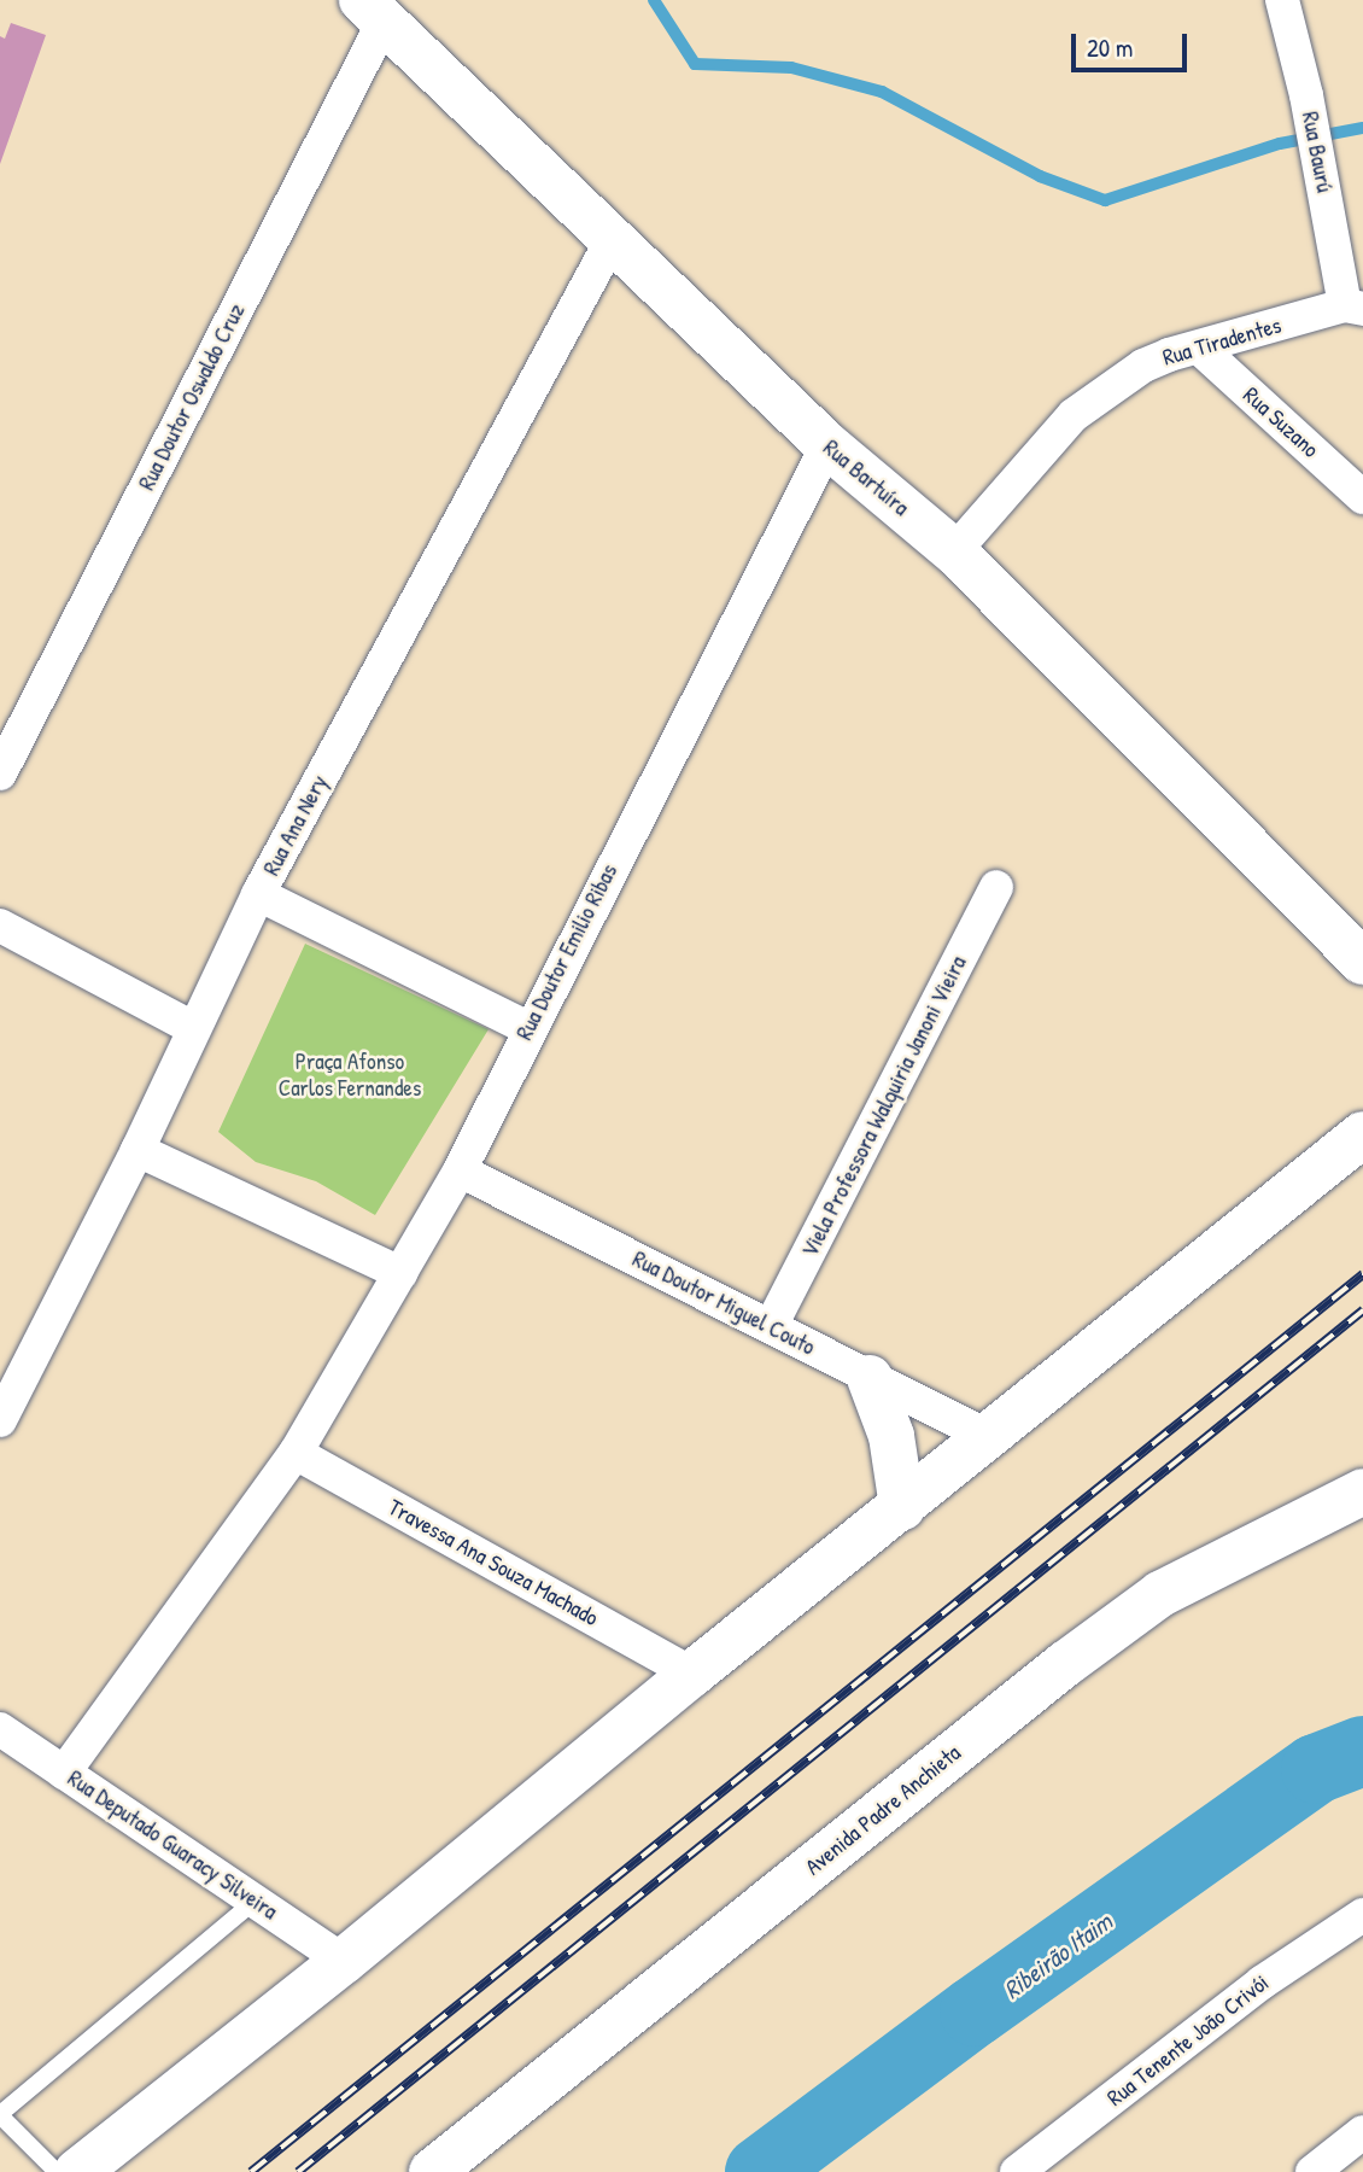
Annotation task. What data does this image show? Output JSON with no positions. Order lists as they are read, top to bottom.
{
  "streets": {
    "main road": ["Rua Bartuíra", "Avenida Padre Anchieta"],
    "street": [
      "Rua Baurú",
      "Rua Tiradentes",
      "Rua Doutor Oswaldo Cruz",
      "Rua Suzano",
      "Rua Ana Nery",
      "Rua Doutor Emilio Ribas",
      "Viela Professora Walquiria Janoni Vieira",
      "Rua Doutor Miguel Couto",
      "Travessa Ana Souza Machado",
      "Rua Deputado Guaracy Silveira",
      "Rua Tenente João Crivói"
    ]
  },
  "crossings": [
    ["Rua Baurú", "Rua Tiradentes"],
    ["Rua Tiradentes", "Rua Suzano"],
    ["Rua Tiradentes", "Rua Bartuíra"],
    ["Rua Doutor Oswaldo Cruz", "Rua Bartuíra"],
    ["Rua Bartuíra", "Rua Ana Nery"],
    ["Rua Bartuíra", "Rua Doutor Emilio Ribas"],
    ["Rua Doutor Emilio Ribas", "Rua Doutor Miguel Couto"],
    ["Rua Doutor Emilio Ribas", "Travessa Ana Souza Machado"],
    ["Rua Doutor Emilio Ribas", "Rua Deputado Guaracy Silveira"],
    ["Viela Professora Walquiria Janoni Vieira", "Rua Doutor Miguel Couto"]
  ],
  "water": ["Ribeirão Itaim"],
  "parks": ["Praça Afonso Carlos Fernandes"],
  "scale_bar": "20 m"
}
